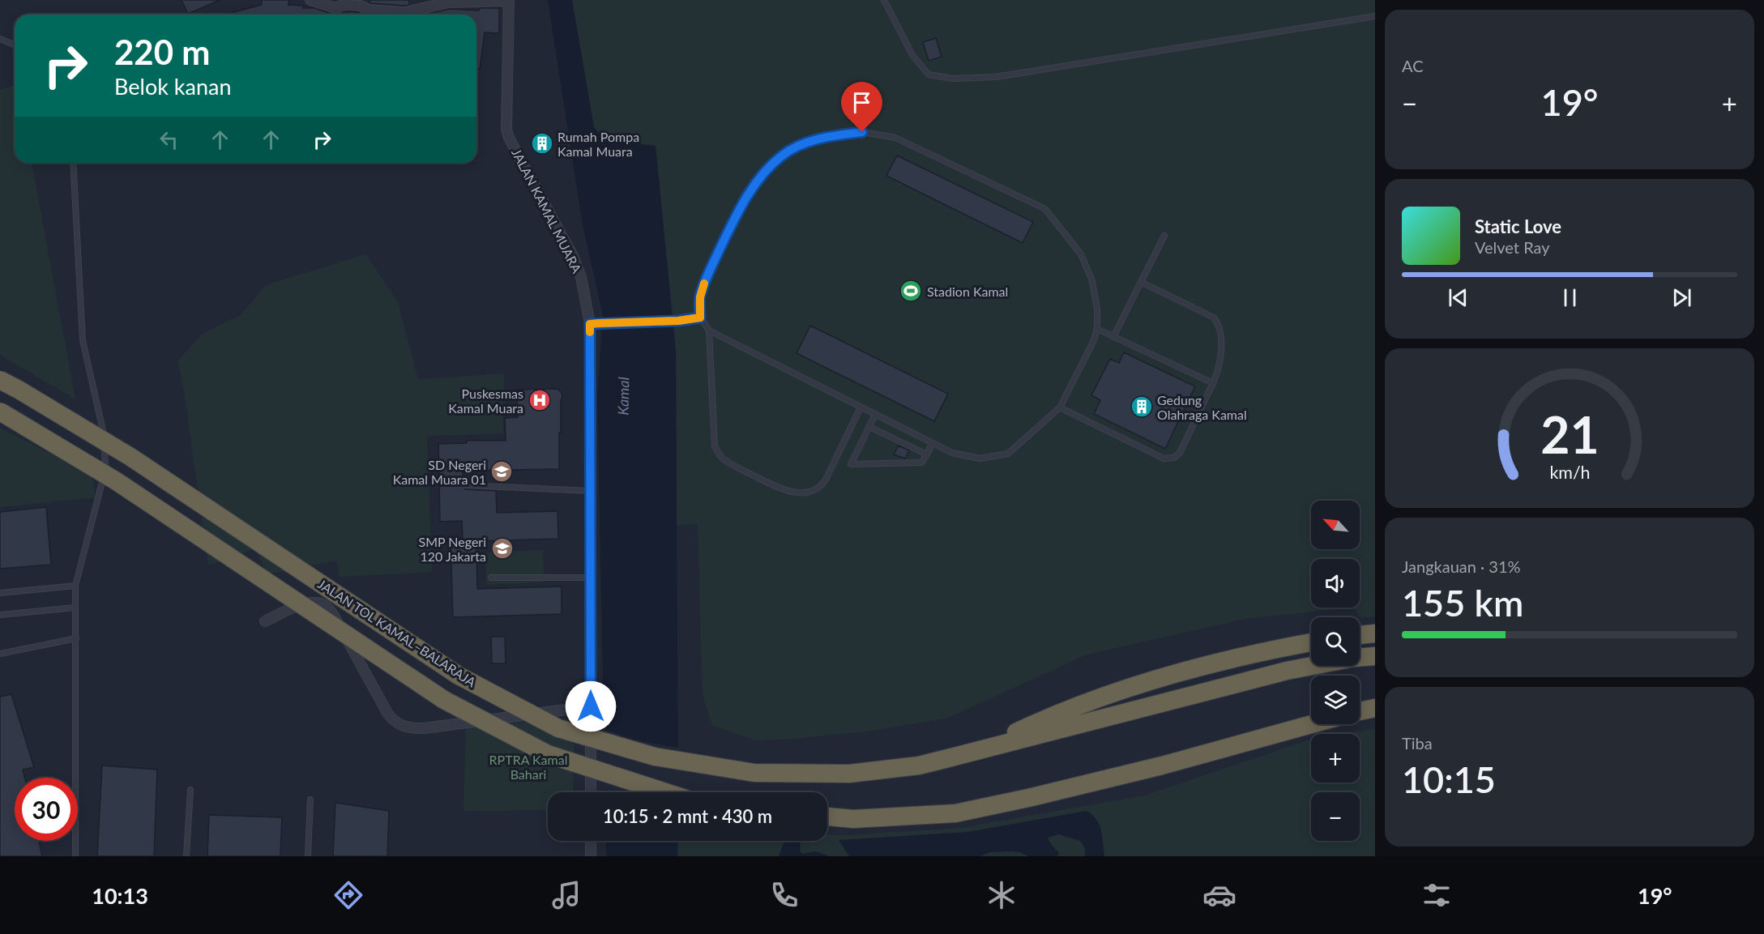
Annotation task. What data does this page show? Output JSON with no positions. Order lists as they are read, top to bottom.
{
  "streets": {
    "highway": ["JALAN TOL KAMAL–BALARAJA"],
    "street": ["JALAN KAMAL MUARA"]
  },
  "water": ["Kamal"],
  "parks": ["RPTRA Kamal Bahari"],
  "places": {
    "building": ["Rumah Pompa Kamal Muara", "Gedung Olahraga Kamal"],
    "sports": ["Stadion Kamal"],
    "hospital": ["Puskesmas Kamal Muara"],
    "school or university": ["SD Negeri Kamal Muara 01", "SMP Negeri 120 Jakarta"]
  },
  "north": "top left",
  "page": {
    "tile": [
      "AC",
      ["Jangkauan · 31%", "155 km"],
      ["Tiba", "10:15"]
    ],
    "turn": ["220 m", "Belok kanan"],
    "heat": ["−", "19°", "+"],
    "song": ["Static Love", "Velvet Ray"],
    "map_buttons": ["+", "−"],
    "limit": "30",
    "trip": "10:15 · 2 mnt · 430 m",
    "tabs": ["10:13", "19°"],
    "gauge": ["21", "km/h"]
  }
}
